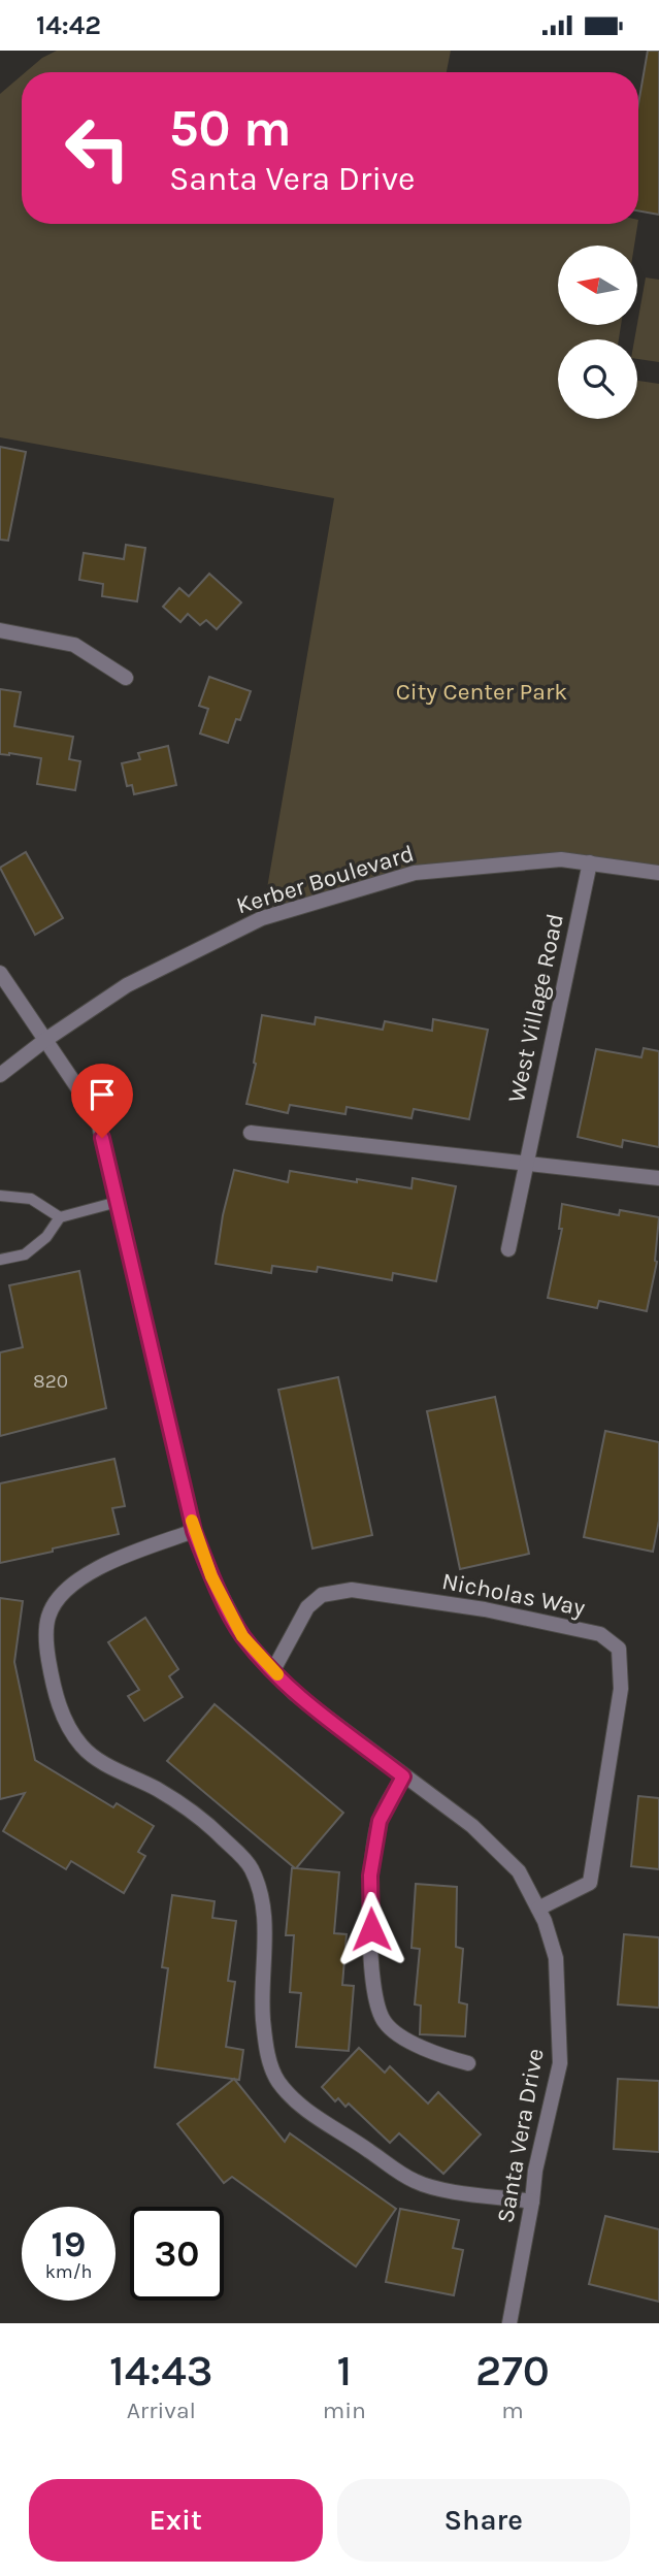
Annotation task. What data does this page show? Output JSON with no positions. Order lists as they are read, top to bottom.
{
  "streets": {
    "street": [
      "Kerber Boulevard",
      "West Village Road",
      "Nicholas Way",
      "Santa Vera Drive"
    ]
  },
  "crossings": [
    ["Kerber Boulevard", "West Village Road"],
    ["Kerber Boulevard", "Santa Vera Drive"],
    ["Nicholas Way", "Santa Vera Drive"]
  ],
  "parks": ["City Center Park"],
  "house_numbers": ["820"],
  "north": "left",
  "page": {
    "status": "14:42",
    "turn": ["50 m", "Santa Vera Drive"],
    "speed": "19 km/h",
    "limit": "30",
    "eta": [
      "14:43",
      "Arrival",
      "1",
      "min",
      "270",
      "m"
    ],
    "buttons": ["Exit", "Share"]
  }
}
